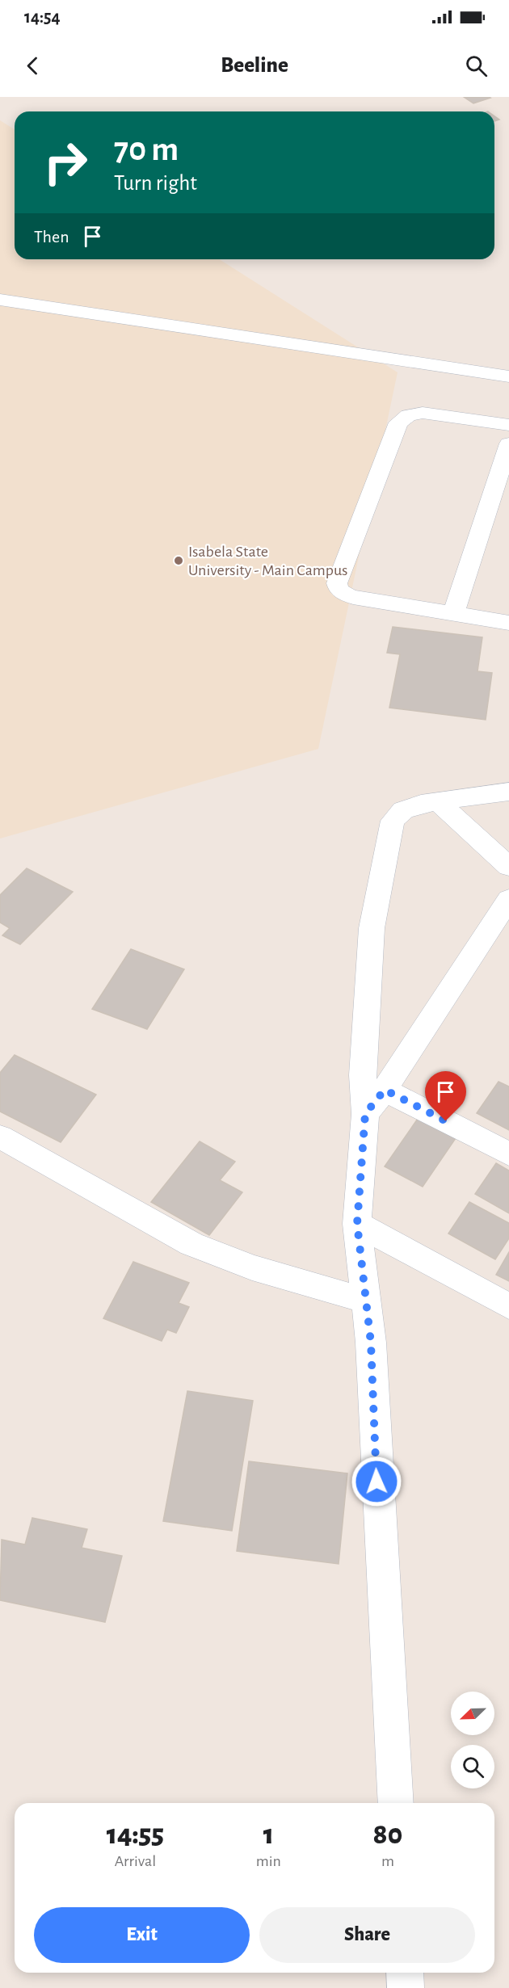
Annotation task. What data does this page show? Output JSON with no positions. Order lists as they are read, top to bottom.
{
  "places": ["Isabela State University - Main Campus"],
  "north": "bottom left",
  "page": {
    "status": "14:54",
    "header": "Beeline",
    "turn": ["70 m", "Turn right"],
    "then": "Then",
    "eta": [
      "14:55",
      "Arrival",
      "1",
      "min",
      "80",
      "m"
    ],
    "buttons": ["Exit", "Share"]
  }
}
